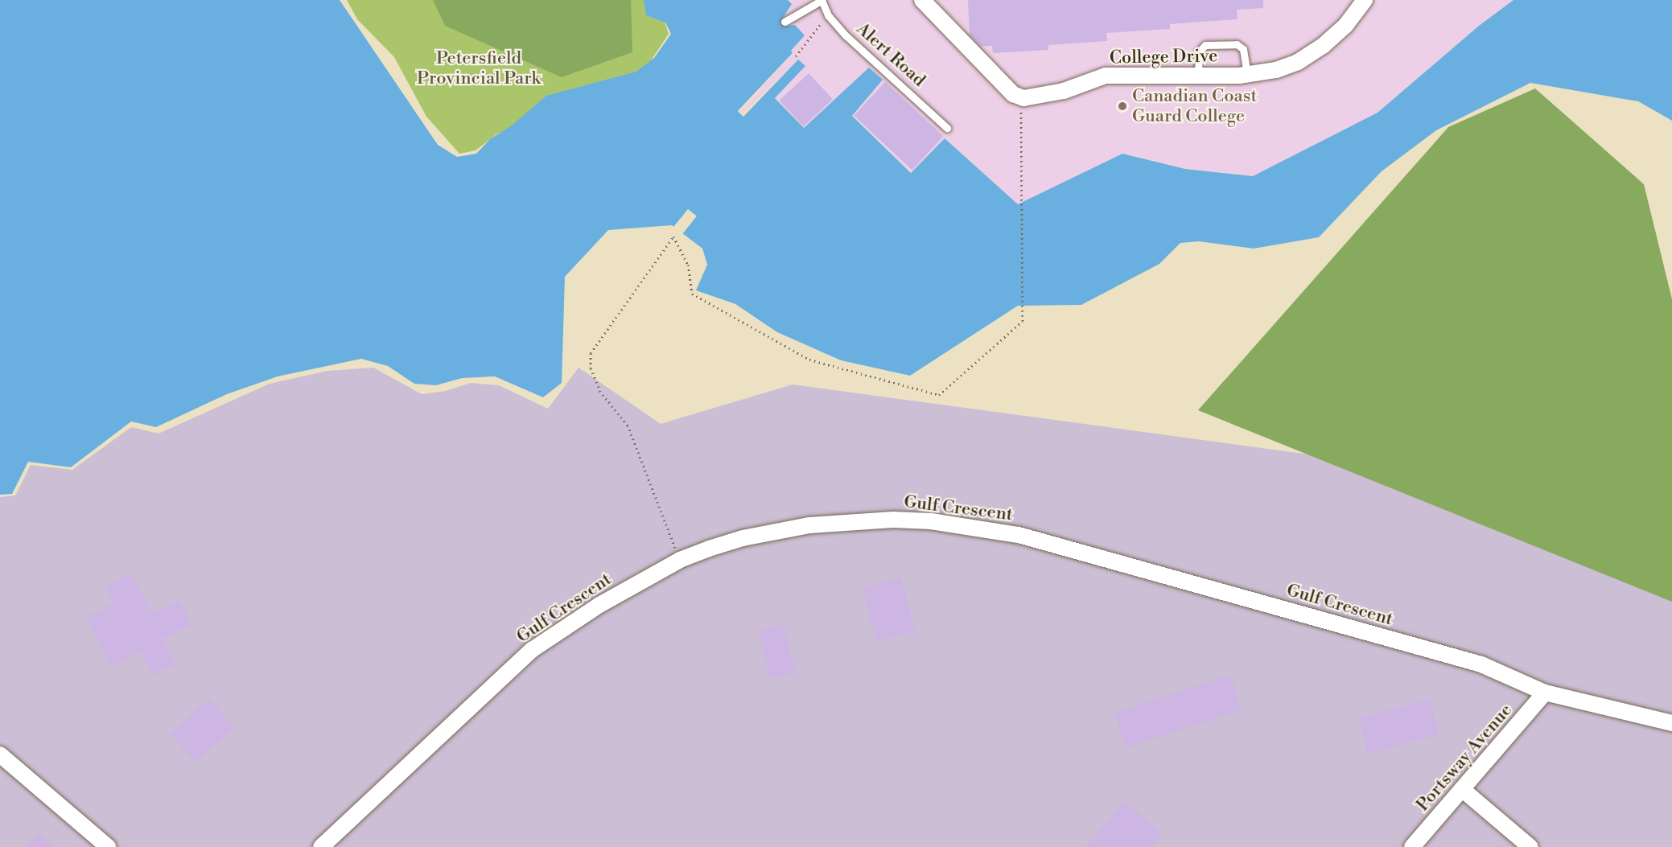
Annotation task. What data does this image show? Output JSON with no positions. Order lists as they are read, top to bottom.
{
  "streets": {
    "street": ["College Drive", "Gulf Crescent", "Portsway Avenue"],
    "lane": ["Alert Road"]
  },
  "crossings": [
    ["Gulf Crescent", "Portsway Avenue"]
  ],
  "parks": ["Petersfield Provincial Park"],
  "places": ["Canadian Coast Guard College"]
}
